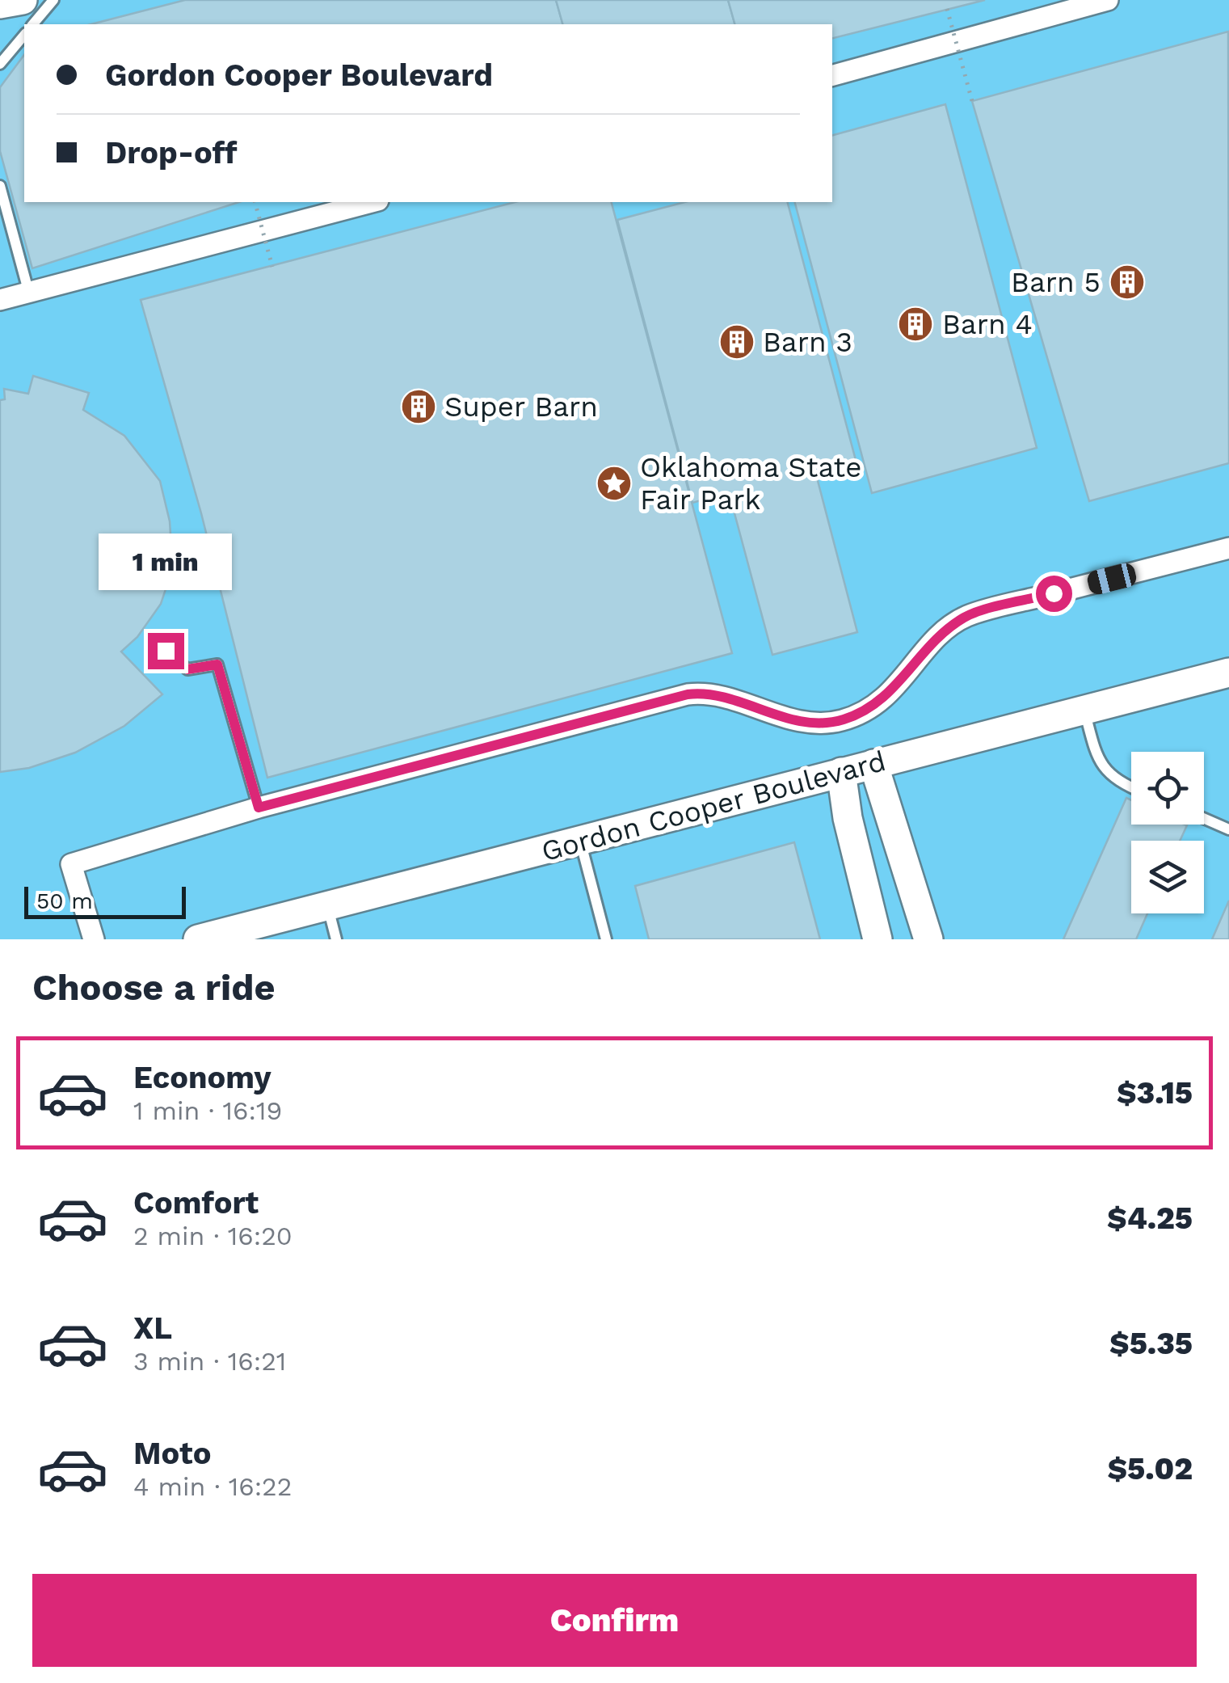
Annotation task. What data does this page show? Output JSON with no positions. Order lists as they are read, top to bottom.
{
  "streets": {
    "street": ["Gordon Cooper Boulevard"]
  },
  "places": {
    "building": [
      "Barn 5",
      "Barn 4",
      "Barn 3",
      "Super Barn"
    ],
    "place": ["Oklahoma State Fair Park"]
  },
  "scale_bar": "50 m",
  "page": {
    "banner": ["Gordon Cooper Boulevard", "Drop-off"],
    "bubble": "1 min",
    "scale": "50 m",
    "heading": "Choose a ride",
    "list": [
      {
        "name": "Economy",
        "note": "1 min · 16:19",
        "value": "$3.15"
      },
      {
        "name": "Comfort",
        "note": "2 min · 16:20",
        "value": "$4.25"
      },
      {
        "name": "XL",
        "note": "3 min · 16:21",
        "value": "$5.35"
      },
      {
        "name": "Moto",
        "note": "4 min · 16:22",
        "value": "$5.02"
      }
    ],
    "buttons": "Confirm"
  }
}
